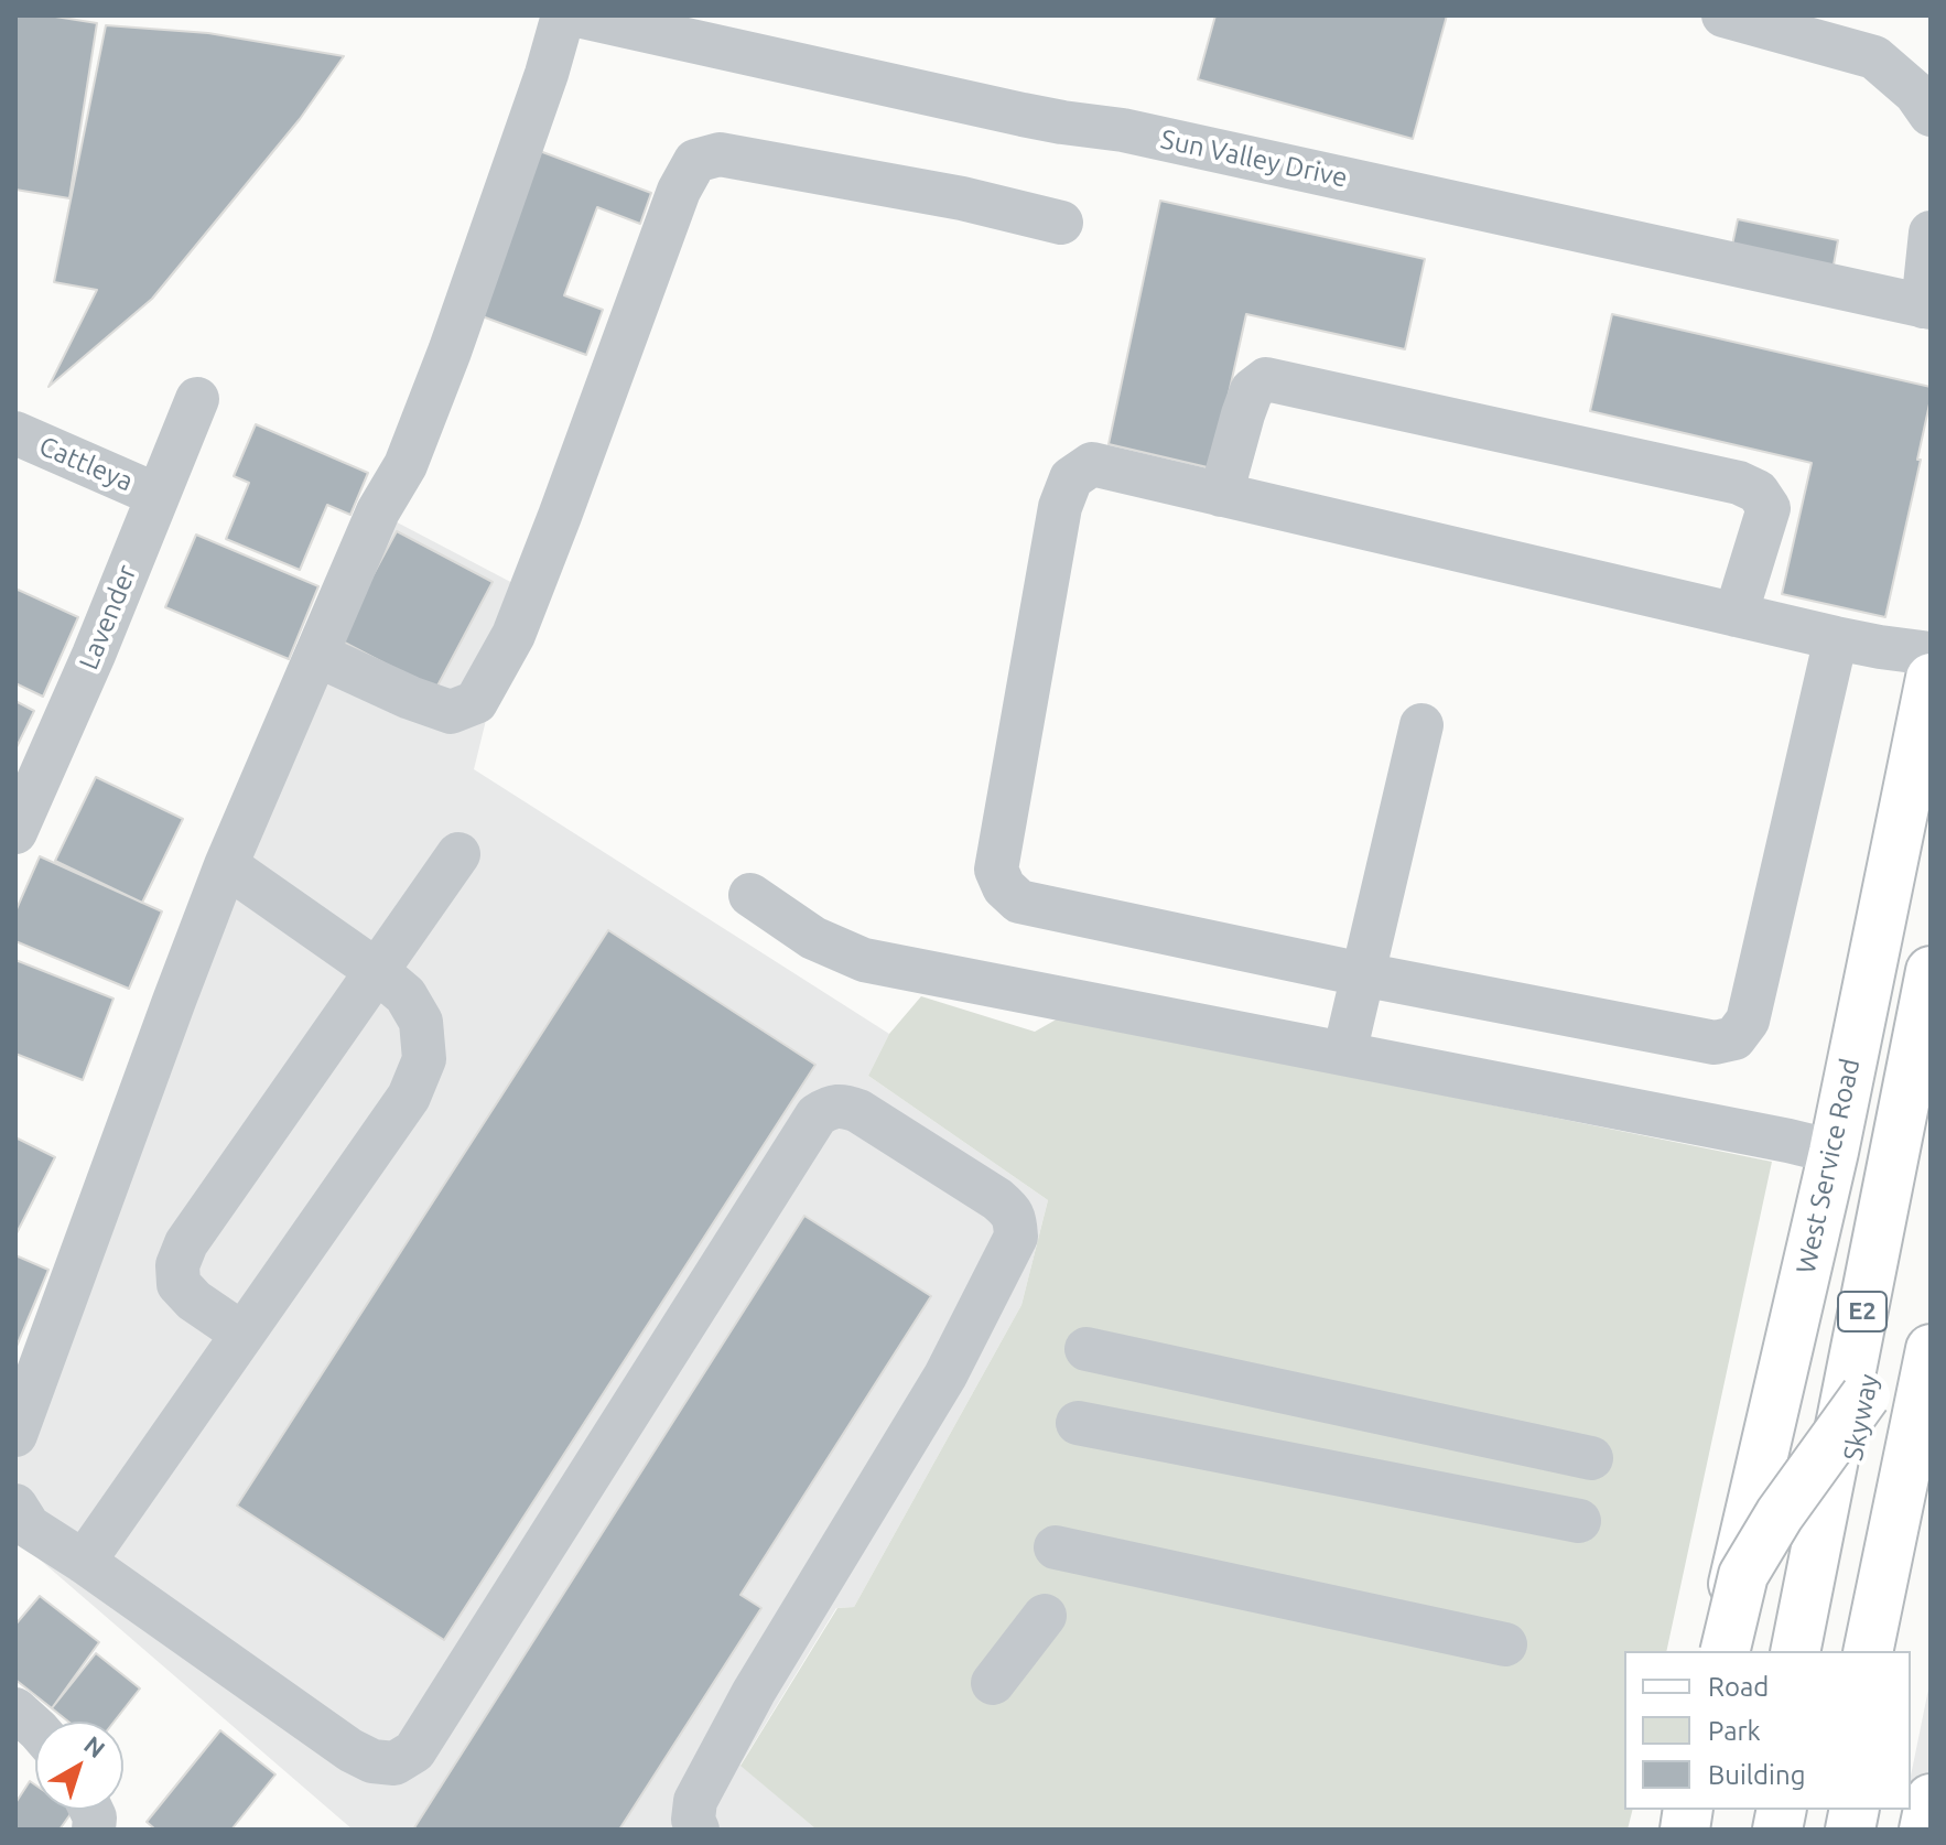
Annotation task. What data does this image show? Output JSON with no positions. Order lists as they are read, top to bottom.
{
  "streets": {
    "main road": ["West Service Road", "E2", "Skyway"],
    "street": ["Sun Valley Drive", "Cattleya", "Lavender"]
  },
  "crossings": [
    ["Cattleya", "Lavender"]
  ],
  "legend": ["Road", "Park", "Building"],
  "north": "top right"
}
